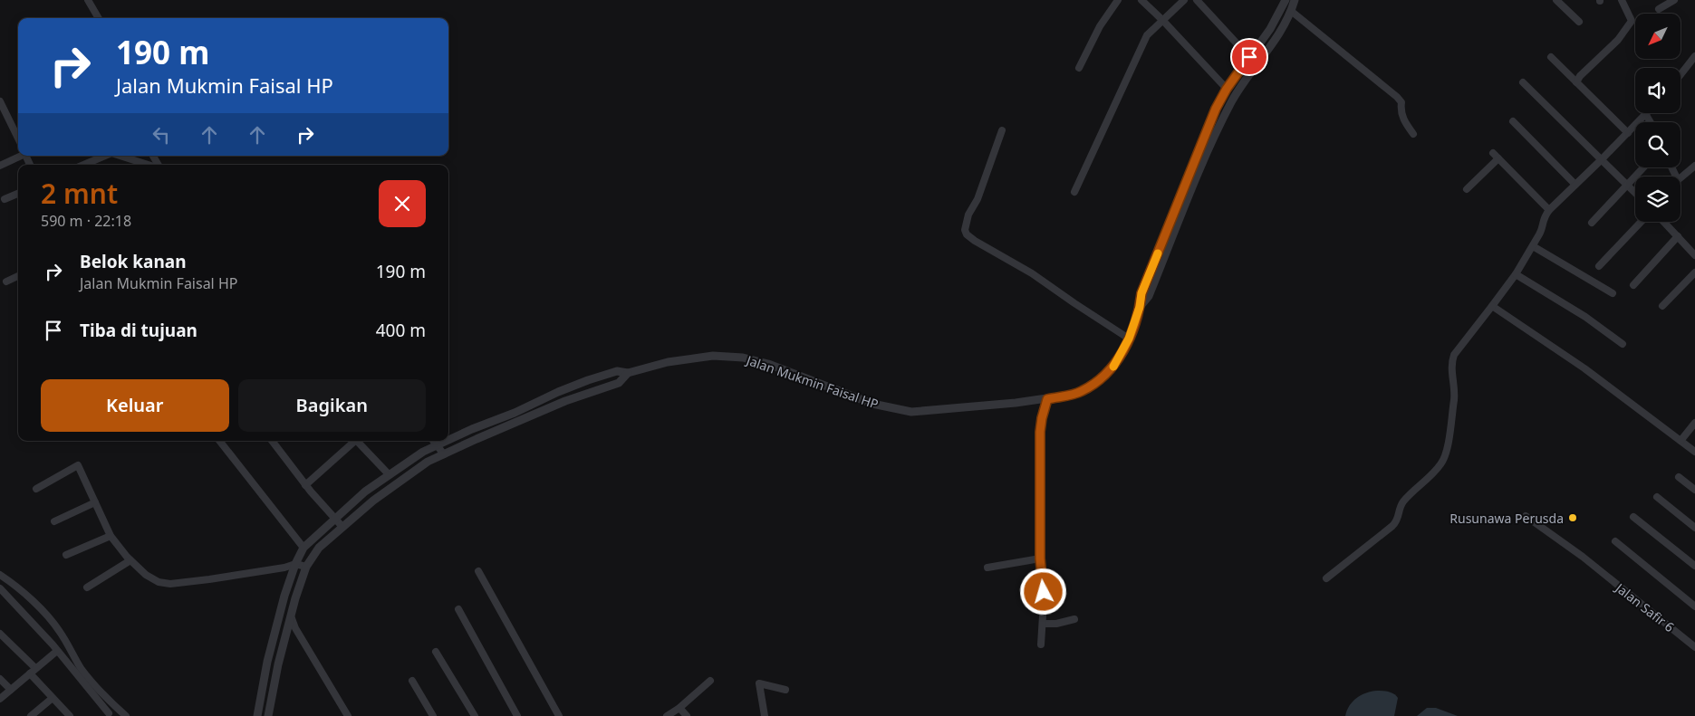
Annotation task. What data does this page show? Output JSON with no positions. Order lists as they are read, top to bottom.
{
  "streets": {
    "street": ["Jalan Mukmin Faisal HP", "Jalan Safir 6"]
  },
  "places": ["Rusunawa Perusda"],
  "north": "bottom left",
  "page": {
    "turn": ["190 m", "Jalan Mukmin Faisal HP"],
    "heading": ["2 mnt", "590 m · 22:18"],
    "list": [
      {
        "name": "Belok kanan",
        "note": "Jalan Mukmin Faisal HP",
        "value": "190 m"
      },
      {
        "name": "Tiba di tujuan",
        "value": "400 m"
      }
    ],
    "buttons": ["Keluar", "Bagikan"]
  }
}
